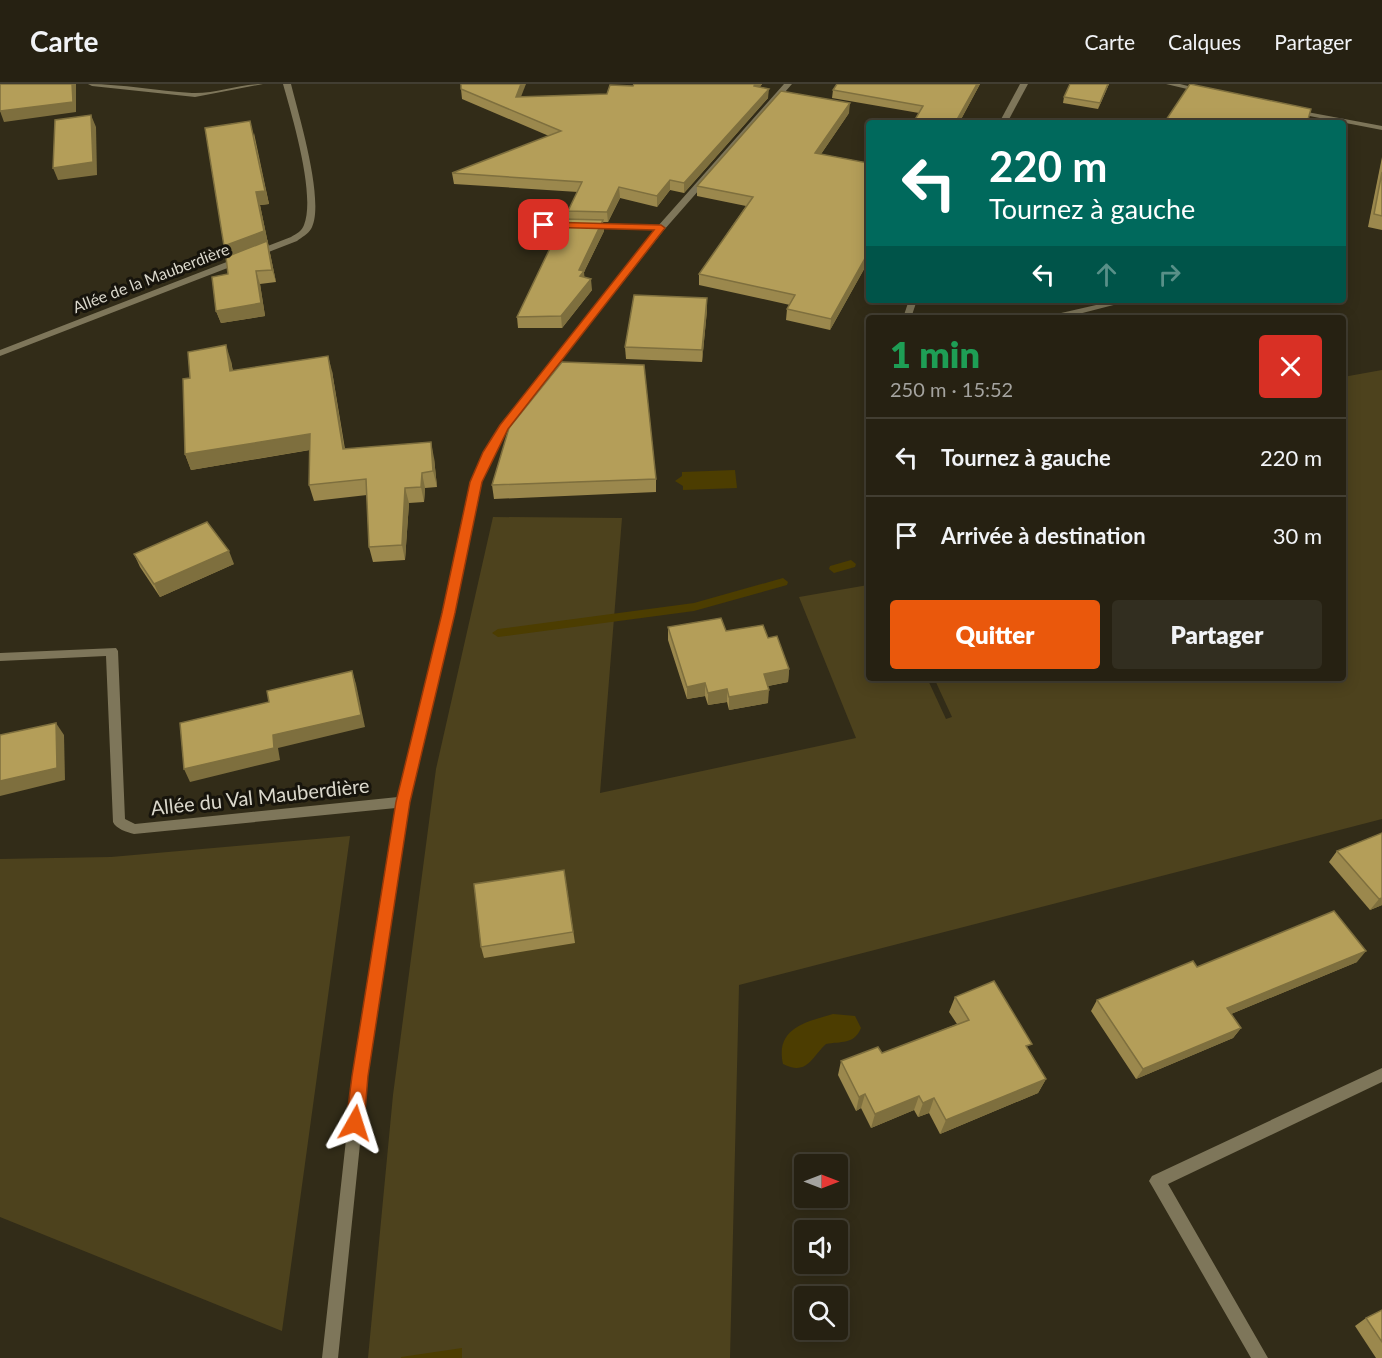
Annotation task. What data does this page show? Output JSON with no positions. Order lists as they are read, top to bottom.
{
  "streets": {
    "street": ["Allée de la Mauberdière", "Allée du Val Mauberdière"]
  },
  "north": "right",
  "page": {
    "header": "Carte",
    "nav": ["Carte", "Calques", "Partager"],
    "turn": ["220 m", "Tournez à gauche"],
    "heading": ["1 min", "250 m · 15:52"],
    "list": [
      {
        "name": "Tournez à gauche",
        "value": "220 m"
      },
      {
        "name": "Arrivée à destination",
        "value": "30 m"
      }
    ],
    "buttons": ["Quitter", "Partager"]
  }
}
